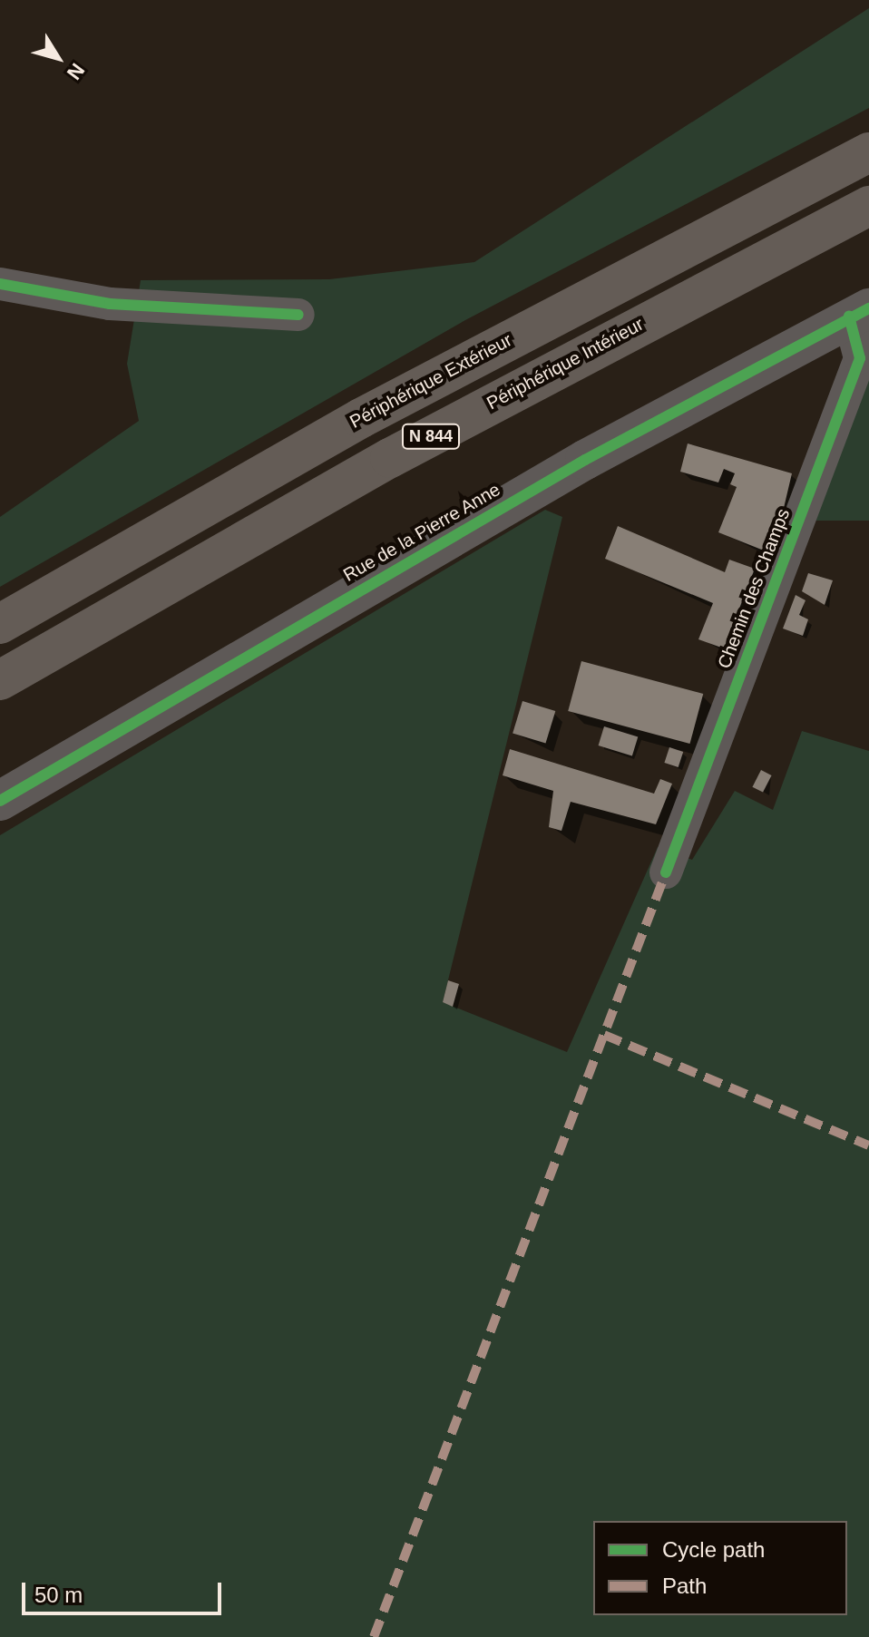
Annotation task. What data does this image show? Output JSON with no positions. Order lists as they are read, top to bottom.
{
  "streets": {
    "highway": ["Périphérique Intérieur", "Périphérique Extérieur", "N 844"],
    "street": ["Rue de la Pierre Anne", "Chemin des Champs"]
  },
  "crossings": [
    ["Rue de la Pierre Anne", "Chemin des Champs"]
  ],
  "legend": ["Cycle path", "Path"],
  "scale_bar": "50 m",
  "north": "bottom right"
}
